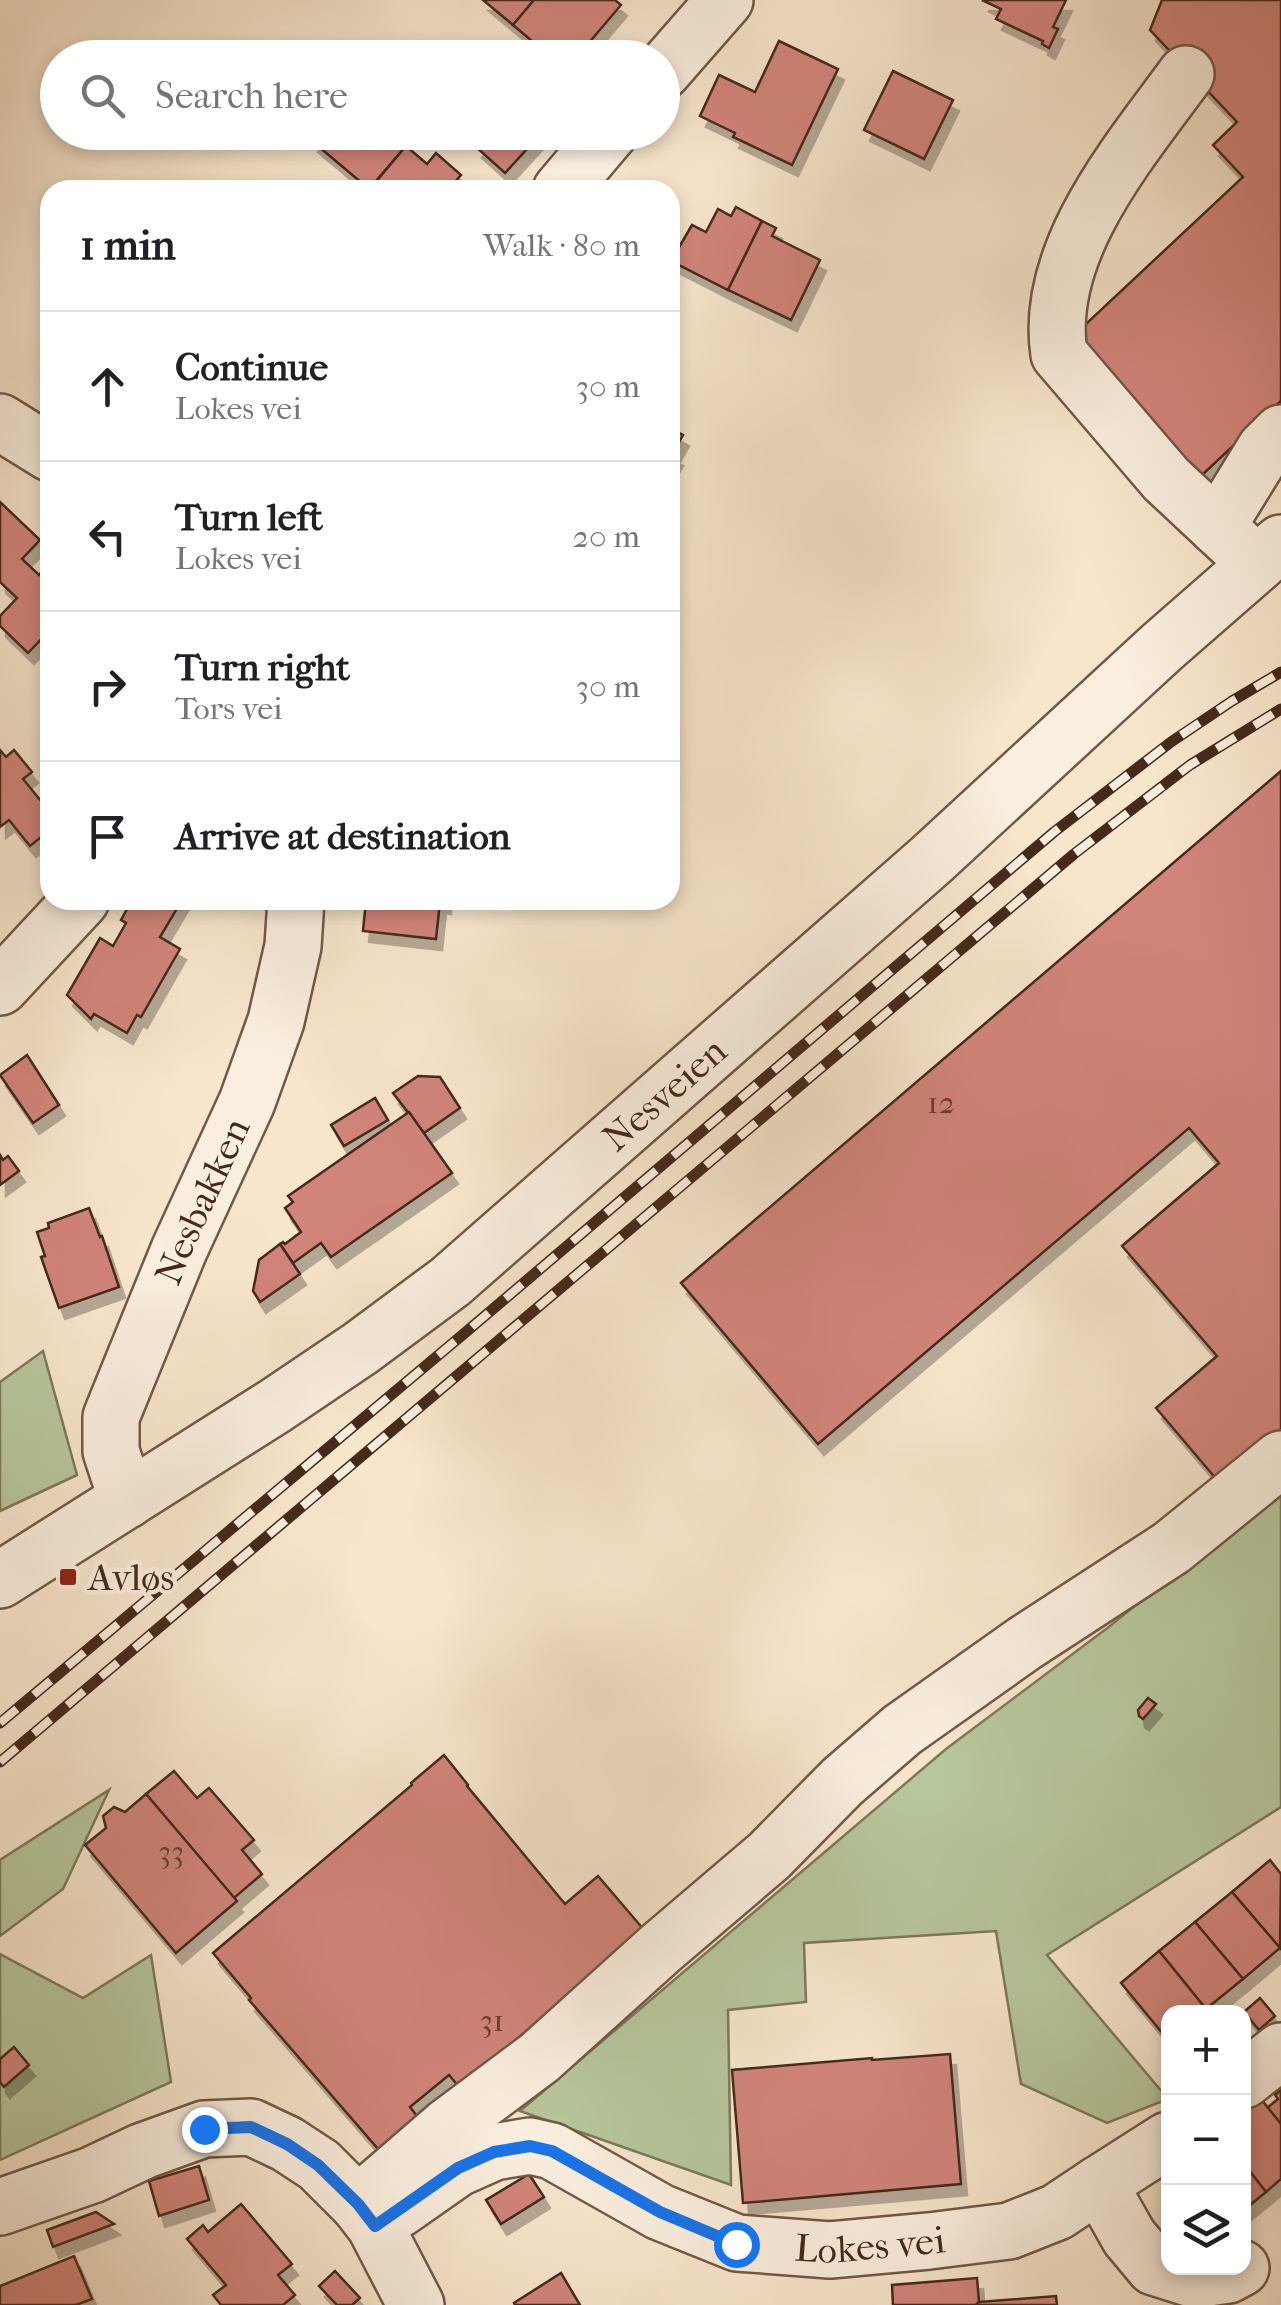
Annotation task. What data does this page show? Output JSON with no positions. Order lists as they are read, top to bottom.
{
  "streets": {
    "street": ["Nesveien", "Nesbakken", "Lokes vei"]
  },
  "crossings": [
    ["Nesveien", "Nesbakken"]
  ],
  "places": {
    "transit": ["Avløs"]
  },
  "house_numbers": ["12", "33", "31"],
  "page": {
    "search": "Search here",
    "heading": ["1 min", "Walk · 80 m"],
    "list": [
      ["Continue", "Lokes vei", "30 m"],
      ["Turn left", "Lokes vei", "20 m"],
      ["Turn right", "Tors vei", "30 m"],
      "Arrive at destination"
    ],
    "map_buttons": ["+", "−"]
  }
}
